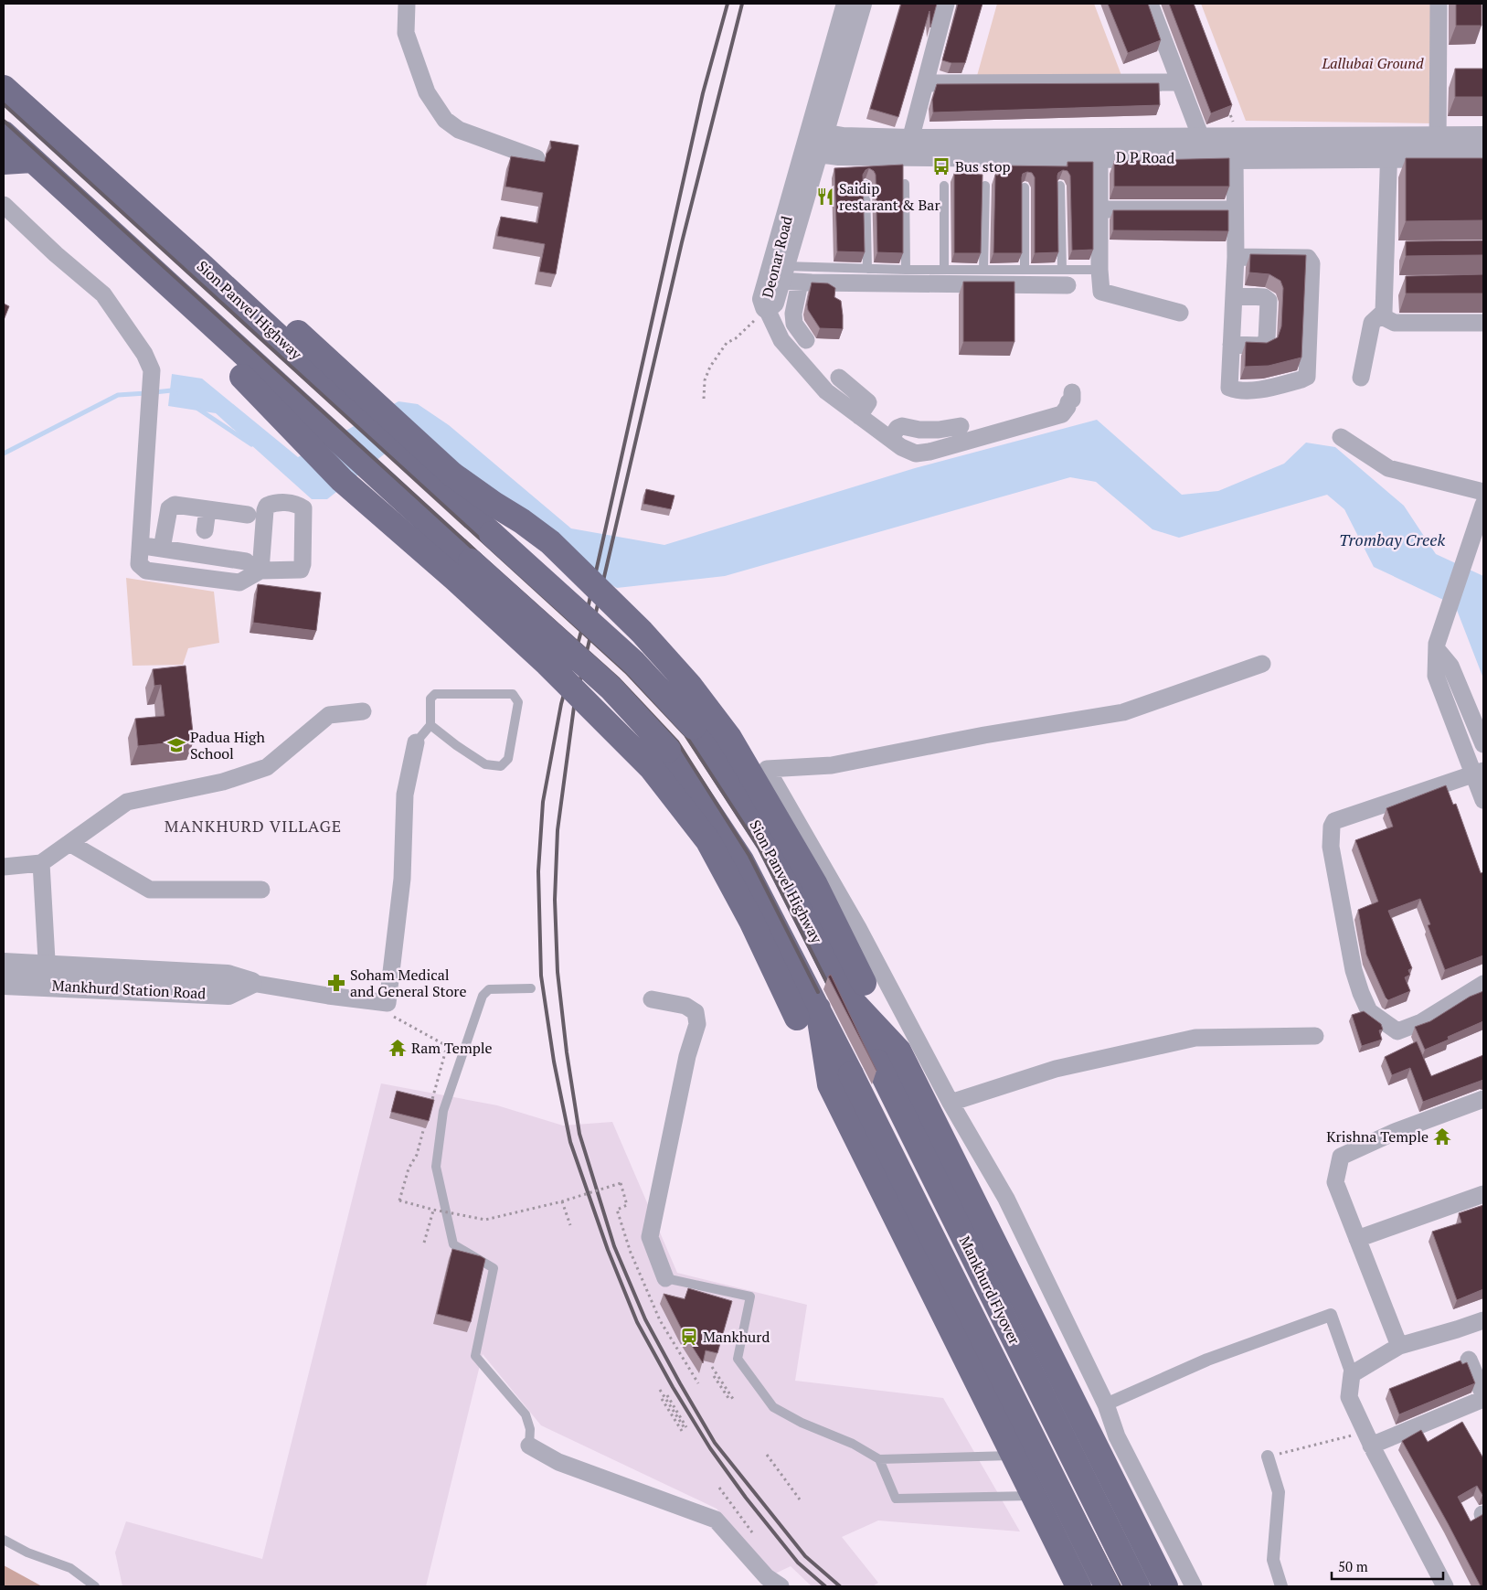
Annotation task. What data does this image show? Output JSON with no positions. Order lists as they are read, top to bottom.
{
  "streets": {
    "highway": ["Sion Panvel Highway", "Mankhurd Flyover"],
    "street": ["D P Road", "Deonar Road", "Mankhurd Station Road"]
  },
  "crossings": [
    ["D P Road", "Deonar Road"],
    ["Sion Panvel Highway", "Mankhurd Flyover"]
  ],
  "districts": ["MANKHURD VILLAGE"],
  "water": ["Trombay Creek"],
  "parks": ["Lallubai Ground"],
  "places": {
    "bus stop": ["Bus stop"],
    "restaurant": ["Saidip restarant & Bar"],
    "school or university": ["Padua High School"],
    "pharmacy": ["Soham Medical and General Store"],
    "temple": ["Ram Temple", "Krishna Temple"],
    "station": ["Mankhurd"]
  },
  "scale_bar": "50 m"
}
